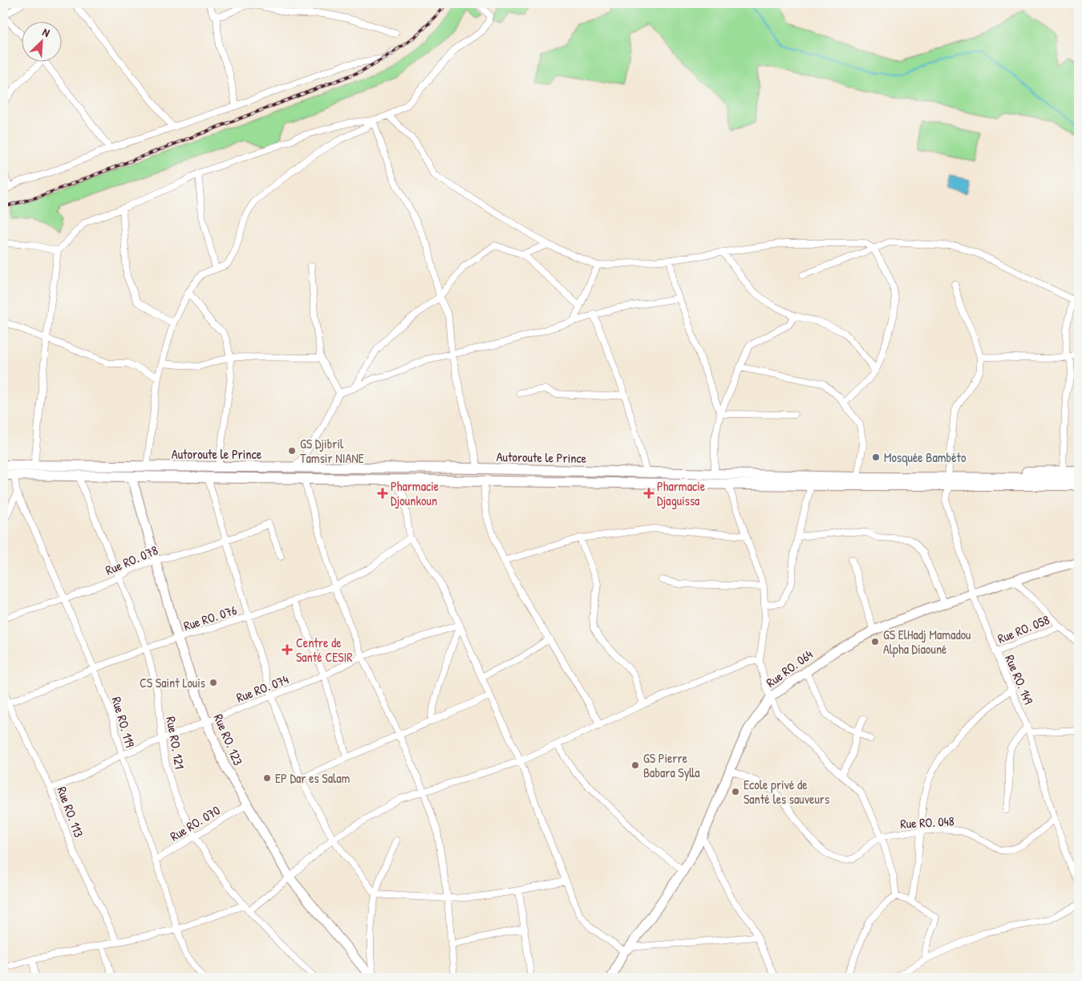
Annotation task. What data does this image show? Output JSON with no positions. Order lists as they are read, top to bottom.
{
  "streets": {
    "main road": ["Autoroute le Prince"],
    "street": [
      "Rue RO. 078",
      "Rue RO. 076",
      "Rue RO. 058",
      "Rue RO. 064",
      "Rue RO. 149",
      "Rue RO. 074",
      "Rue RO. 119",
      "Rue RO. 123",
      "Rue RO. 121",
      "Rue RO. 113",
      "Rue RO. 048",
      "Rue RO. 070"
    ]
  },
  "crossings": [
    ["Autoroute le Prince", "Rue RO. 149"],
    ["Autoroute le Prince", "Rue RO. 119"],
    ["Autoroute le Prince", "Rue RO. 123"],
    ["Autoroute le Prince", "Rue RO. 121"],
    ["Rue RO. 078", "Rue RO. 119"],
    ["Rue RO. 078", "Rue RO. 123"],
    ["Rue RO. 078", "Rue RO. 121"],
    ["Rue RO. 076", "Rue RO. 119"],
    ["Rue RO. 076", "Rue RO. 123"],
    ["Rue RO. 076", "Rue RO. 121"],
    ["Rue RO. 076", "Rue RO. 113"],
    ["Rue RO. 058", "Rue RO. 149"],
    ["Rue RO. 064", "Rue RO. 149"],
    ["Rue RO. 064", "Rue RO. 048"],
    ["Rue RO. 149", "Rue RO. 048"],
    ["Rue RO. 074", "Rue RO. 119"],
    ["Rue RO. 074", "Rue RO. 123"],
    ["Rue RO. 074", "Rue RO. 121"],
    ["Rue RO. 074", "Rue RO. 113"],
    ["Rue RO. 119", "Rue RO. 070"],
    ["Rue RO. 123", "Rue RO. 070"],
    ["Rue RO. 121", "Rue RO. 070"]
  ],
  "places": {
    "other": [
      "GS Djibril Tamsir NIANE",
      "Mosquée Bambéto",
      "GS ElHadj Mamadou Alpha Diaouné",
      "CS Saint Louis",
      "GS Pierre Babara Sylla",
      "EP Dar es Salam",
      "Ecole privé de Santé les sauveurs"
    ],
    "health": ["Pharmacie Djounkoun", "Pharmacie Djaguissa", "Centre de Santé CESIR"]
  },
  "north": "top right"
}
